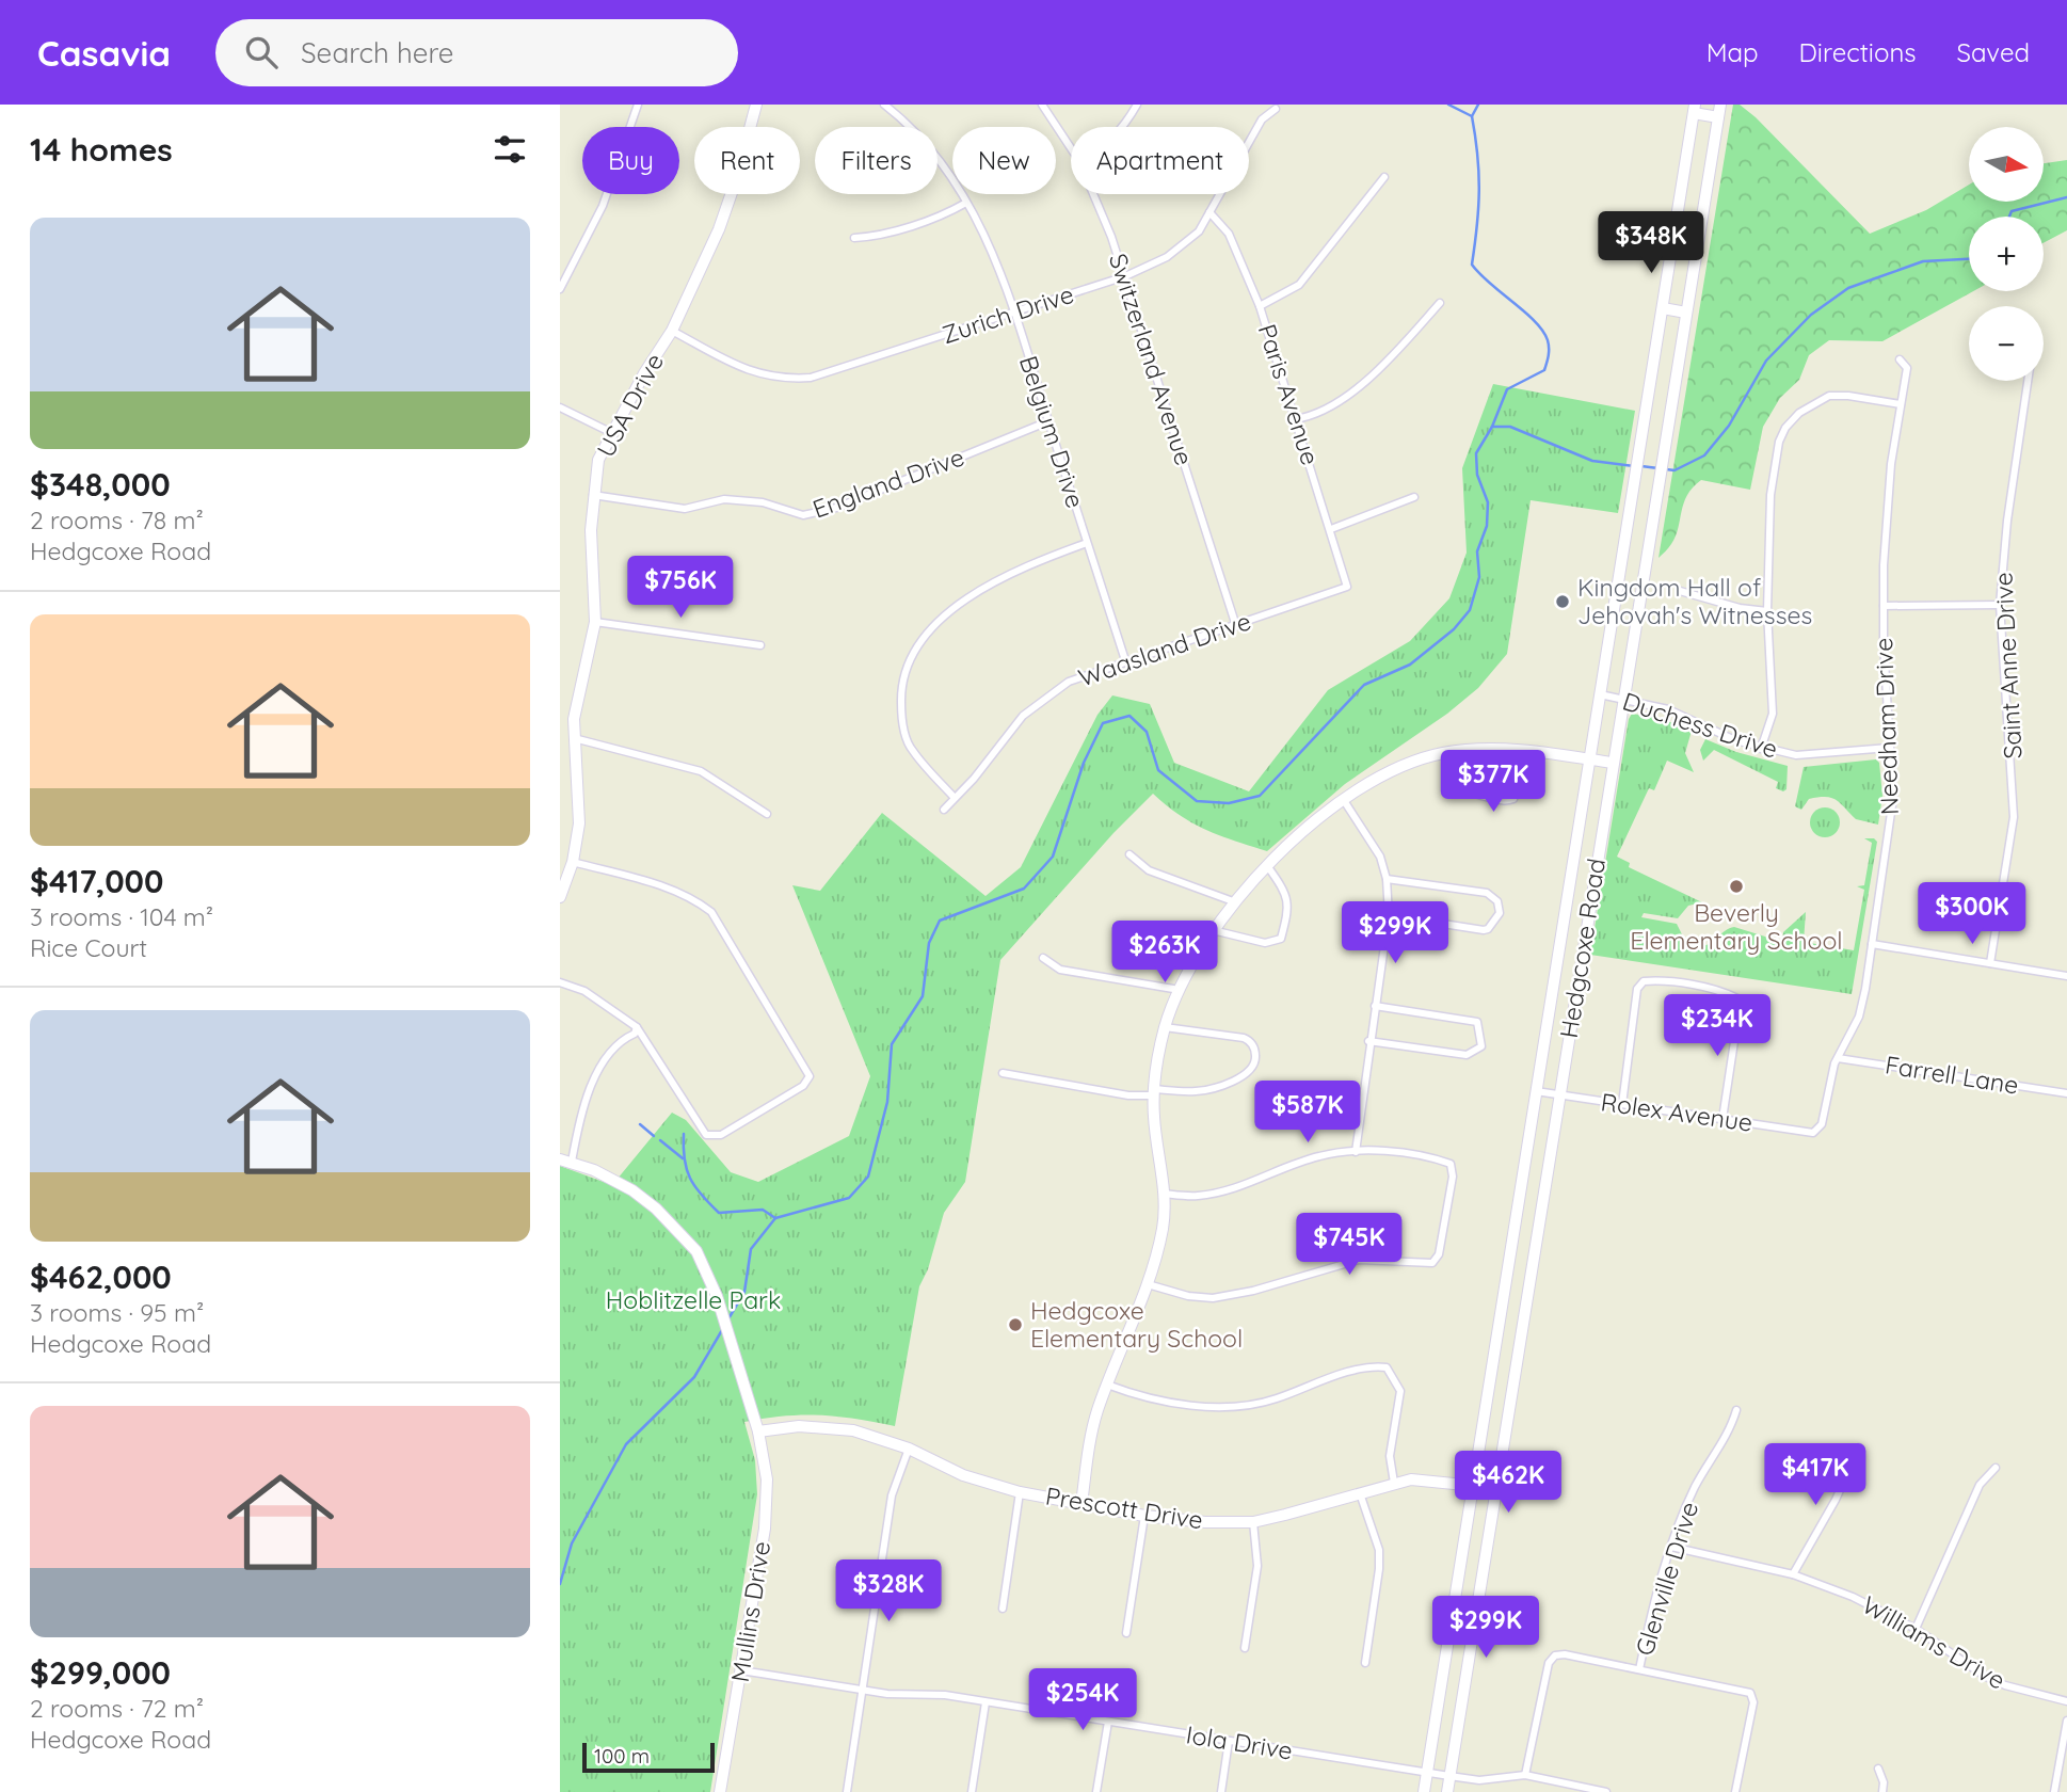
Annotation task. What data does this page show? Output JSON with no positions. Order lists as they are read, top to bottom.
{
  "streets": {
    "main road": [
      "USA Drive",
      "Hedgcoxe Road",
      "Prescott Drive",
      "Mullins Drive"
    ],
    "street": [
      "Zurich Drive",
      "Switzerland Avenue",
      "Paris Avenue",
      "Belgium Drive",
      "England Drive",
      "Waasland Drive",
      "Saint Anne Drive",
      "Duchess Drive",
      "Needham Drive",
      "Farrell Lane",
      "Rolex Avenue",
      "Glenville Drive",
      "Williams Drive",
      "Iola Drive"
    ]
  },
  "crossings": [
    ["Zurich Drive", "Switzerland Avenue"],
    ["Zurich Drive", "Paris Avenue"],
    ["Zurich Drive", "USA Drive"],
    ["Zurich Drive", "Belgium Drive"],
    ["Switzerland Avenue", "Waasland Drive"],
    ["Paris Avenue", "Waasland Drive"],
    ["USA Drive", "England Drive"],
    ["Belgium Drive", "England Drive"],
    ["Belgium Drive", "Waasland Drive"],
    ["Duchess Drive", "Needham Drive"],
    ["Duchess Drive", "Hedgcoxe Road"],
    ["Needham Drive", "Farrell Lane"],
    ["Needham Drive", "Rolex Avenue"],
    ["Hedgcoxe Road", "Rolex Avenue"],
    ["Hedgcoxe Road", "Prescott Drive"],
    ["Hedgcoxe Road", "Iola Drive"],
    ["Prescott Drive", "Mullins Drive"],
    ["Glenville Drive", "Williams Drive"],
    ["Mullins Drive", "Iola Drive"]
  ],
  "parks": ["Hoblitzelle Park"],
  "places": ["Kingdom Hall of Jehovah's Witnesses", "Beverly Elementary School", "Hedgcoxe Elementary School"],
  "scale_bar": "100 m",
  "north": "right",
  "page": {
    "header": "Casavia",
    "search": "Search here",
    "nav": ["Map", "Directions", "Saved"],
    "heading": "14 homes",
    "map_buttons": ["+", "−"],
    "chip": [
      "Buy",
      "Rent",
      "Filters",
      "New",
      "Apartment"
    ],
    "list": [
      {
        "name": "$348,000",
        "note": "2 rooms · 78 m² · Hedgcoxe Road"
      },
      {
        "name": "$417,000",
        "note": "3 rooms · 104 m² · Rice Court"
      },
      {
        "name": "$462,000",
        "note": "3 rooms · 95 m² · Hedgcoxe Road"
      },
      {
        "name": "$299,000",
        "note": "2 rooms · 72 m² · Hedgcoxe Road"
      }
    ],
    "price": [
      "$348K",
      "$756K",
      "$377K",
      "$300K",
      "$299K",
      "$263K",
      "$234K",
      "$587K",
      "$745K",
      "$417K",
      "$462K",
      "$328K",
      "$299K",
      "$254K"
    ],
    "scale": "100 m"
  }
}
